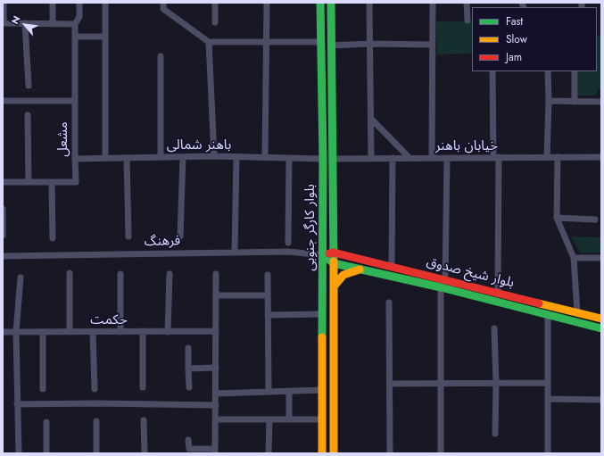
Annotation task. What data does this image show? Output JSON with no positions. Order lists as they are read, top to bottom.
{
  "streets": {
    "main road": ["بلوار کارگر جنوبی", "بلوار شیخ صدوق"],
    "street": [
      "مشعل",
      "باهنر شمالی",
      "خیابان باهنر",
      "فرهنگ",
      "حکمت"
    ]
  },
  "crossings": [
    ["مشعل", "باهنر شمالی"],
    ["باهنر شمالی", "بلوار کارگر جنوبی"],
    ["خیابان باهنر", "بلوار کارگر جنوبی"],
    ["بلوار کارگر جنوبی", "فرهنگ"],
    ["بلوار کارگر جنوبی", "بلوار شیخ صدوق"]
  ],
  "legend": ["Fast", "Slow", "Jam"],
  "north": "top left"
}
